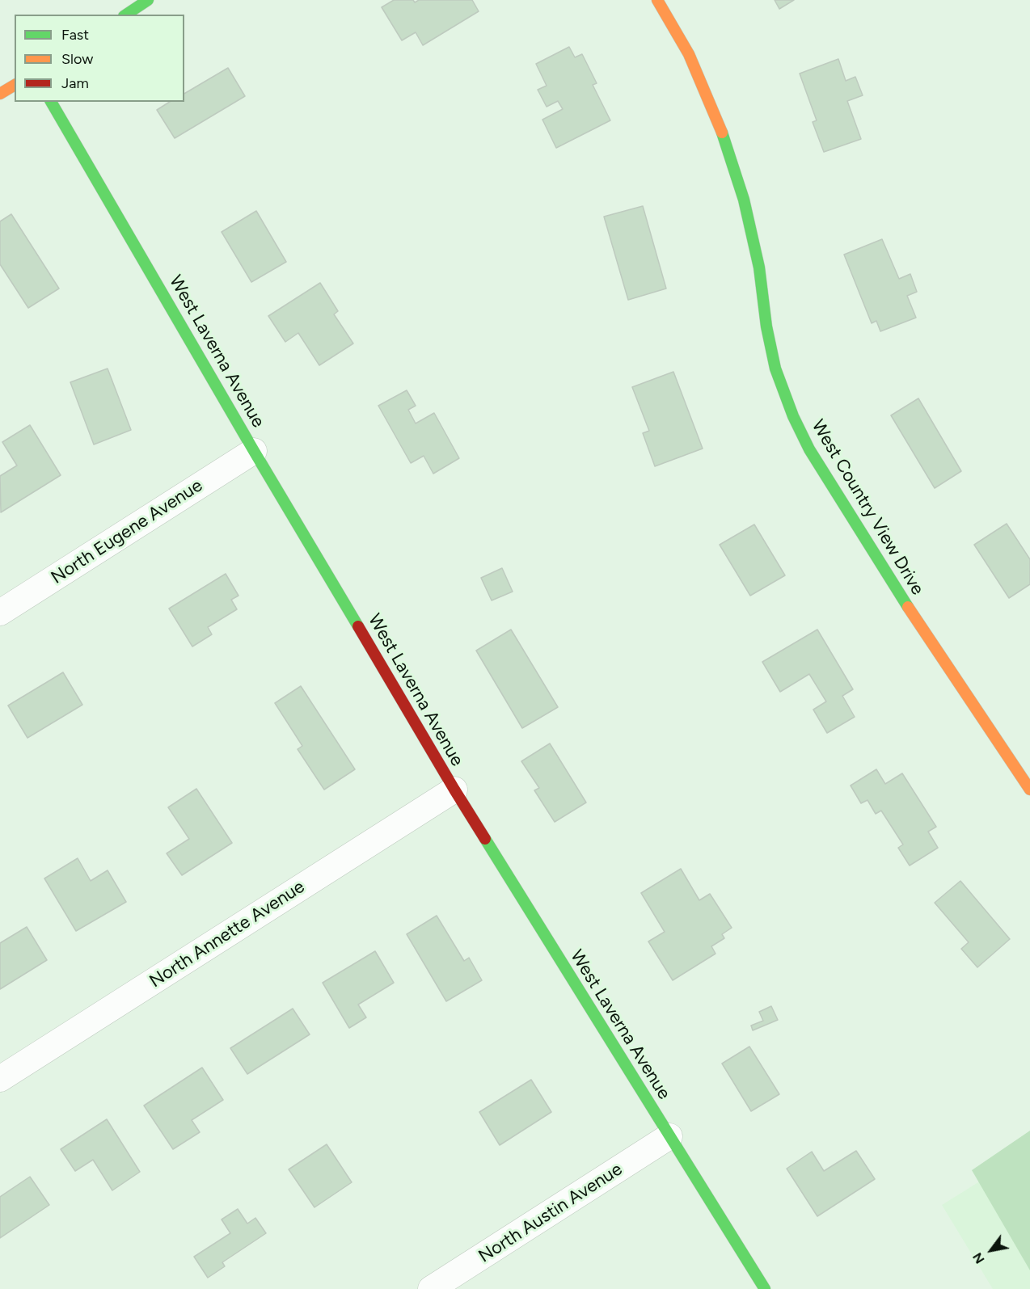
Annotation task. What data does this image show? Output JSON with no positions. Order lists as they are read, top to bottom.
{
  "streets": {
    "street": [
      "West Laverna Avenue",
      "West Country View Drive",
      "North Eugene Avenue",
      "North Annette Avenue",
      "North Austin Avenue"
    ]
  },
  "crossings": [
    ["West Laverna Avenue", "North Eugene Avenue"],
    ["West Laverna Avenue", "North Annette Avenue"],
    ["West Laverna Avenue", "North Austin Avenue"]
  ],
  "legend": ["Fast", "Slow", "Jam"],
  "north": "bottom left"
}
